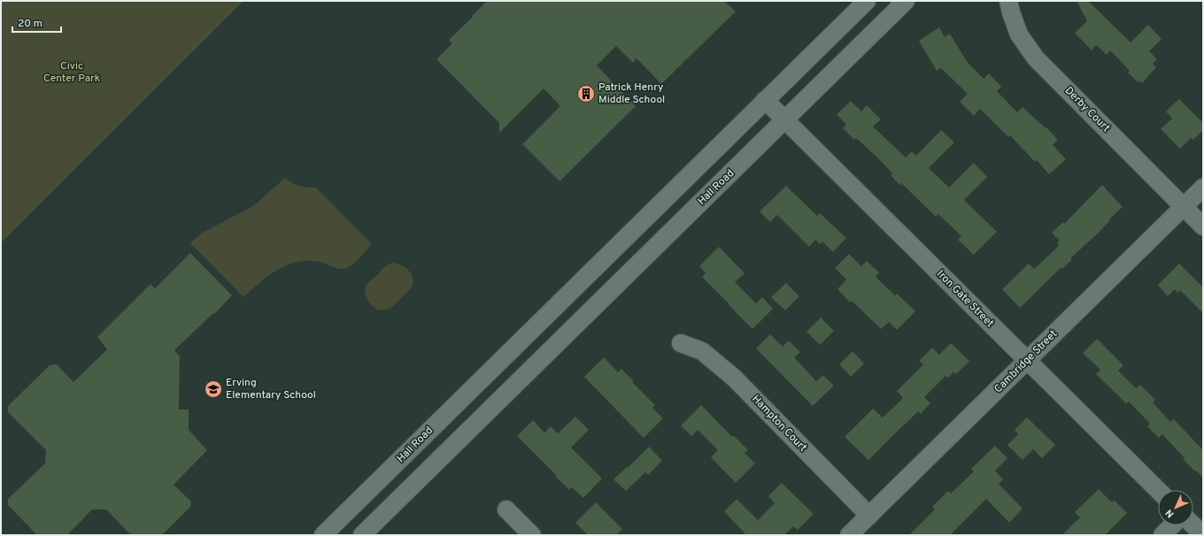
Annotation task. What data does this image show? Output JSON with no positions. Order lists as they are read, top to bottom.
{
  "streets": {
    "street": [
      "Derby Court",
      "Hall Road",
      "Iron Gate Street",
      "Cambridge Street",
      "Hampton Court"
    ]
  },
  "crossings": [
    ["Derby Court", "Cambridge Street"],
    ["Hall Road", "Iron Gate Street"],
    ["Iron Gate Street", "Cambridge Street"],
    ["Cambridge Street", "Hampton Court"]
  ],
  "parks": ["Civic Center Park"],
  "places": {
    "building": ["Patrick Henry Middle School"],
    "school or university": ["Erving Elementary School"]
  },
  "scale_bar": "20 m",
  "north": "bottom left"
}
